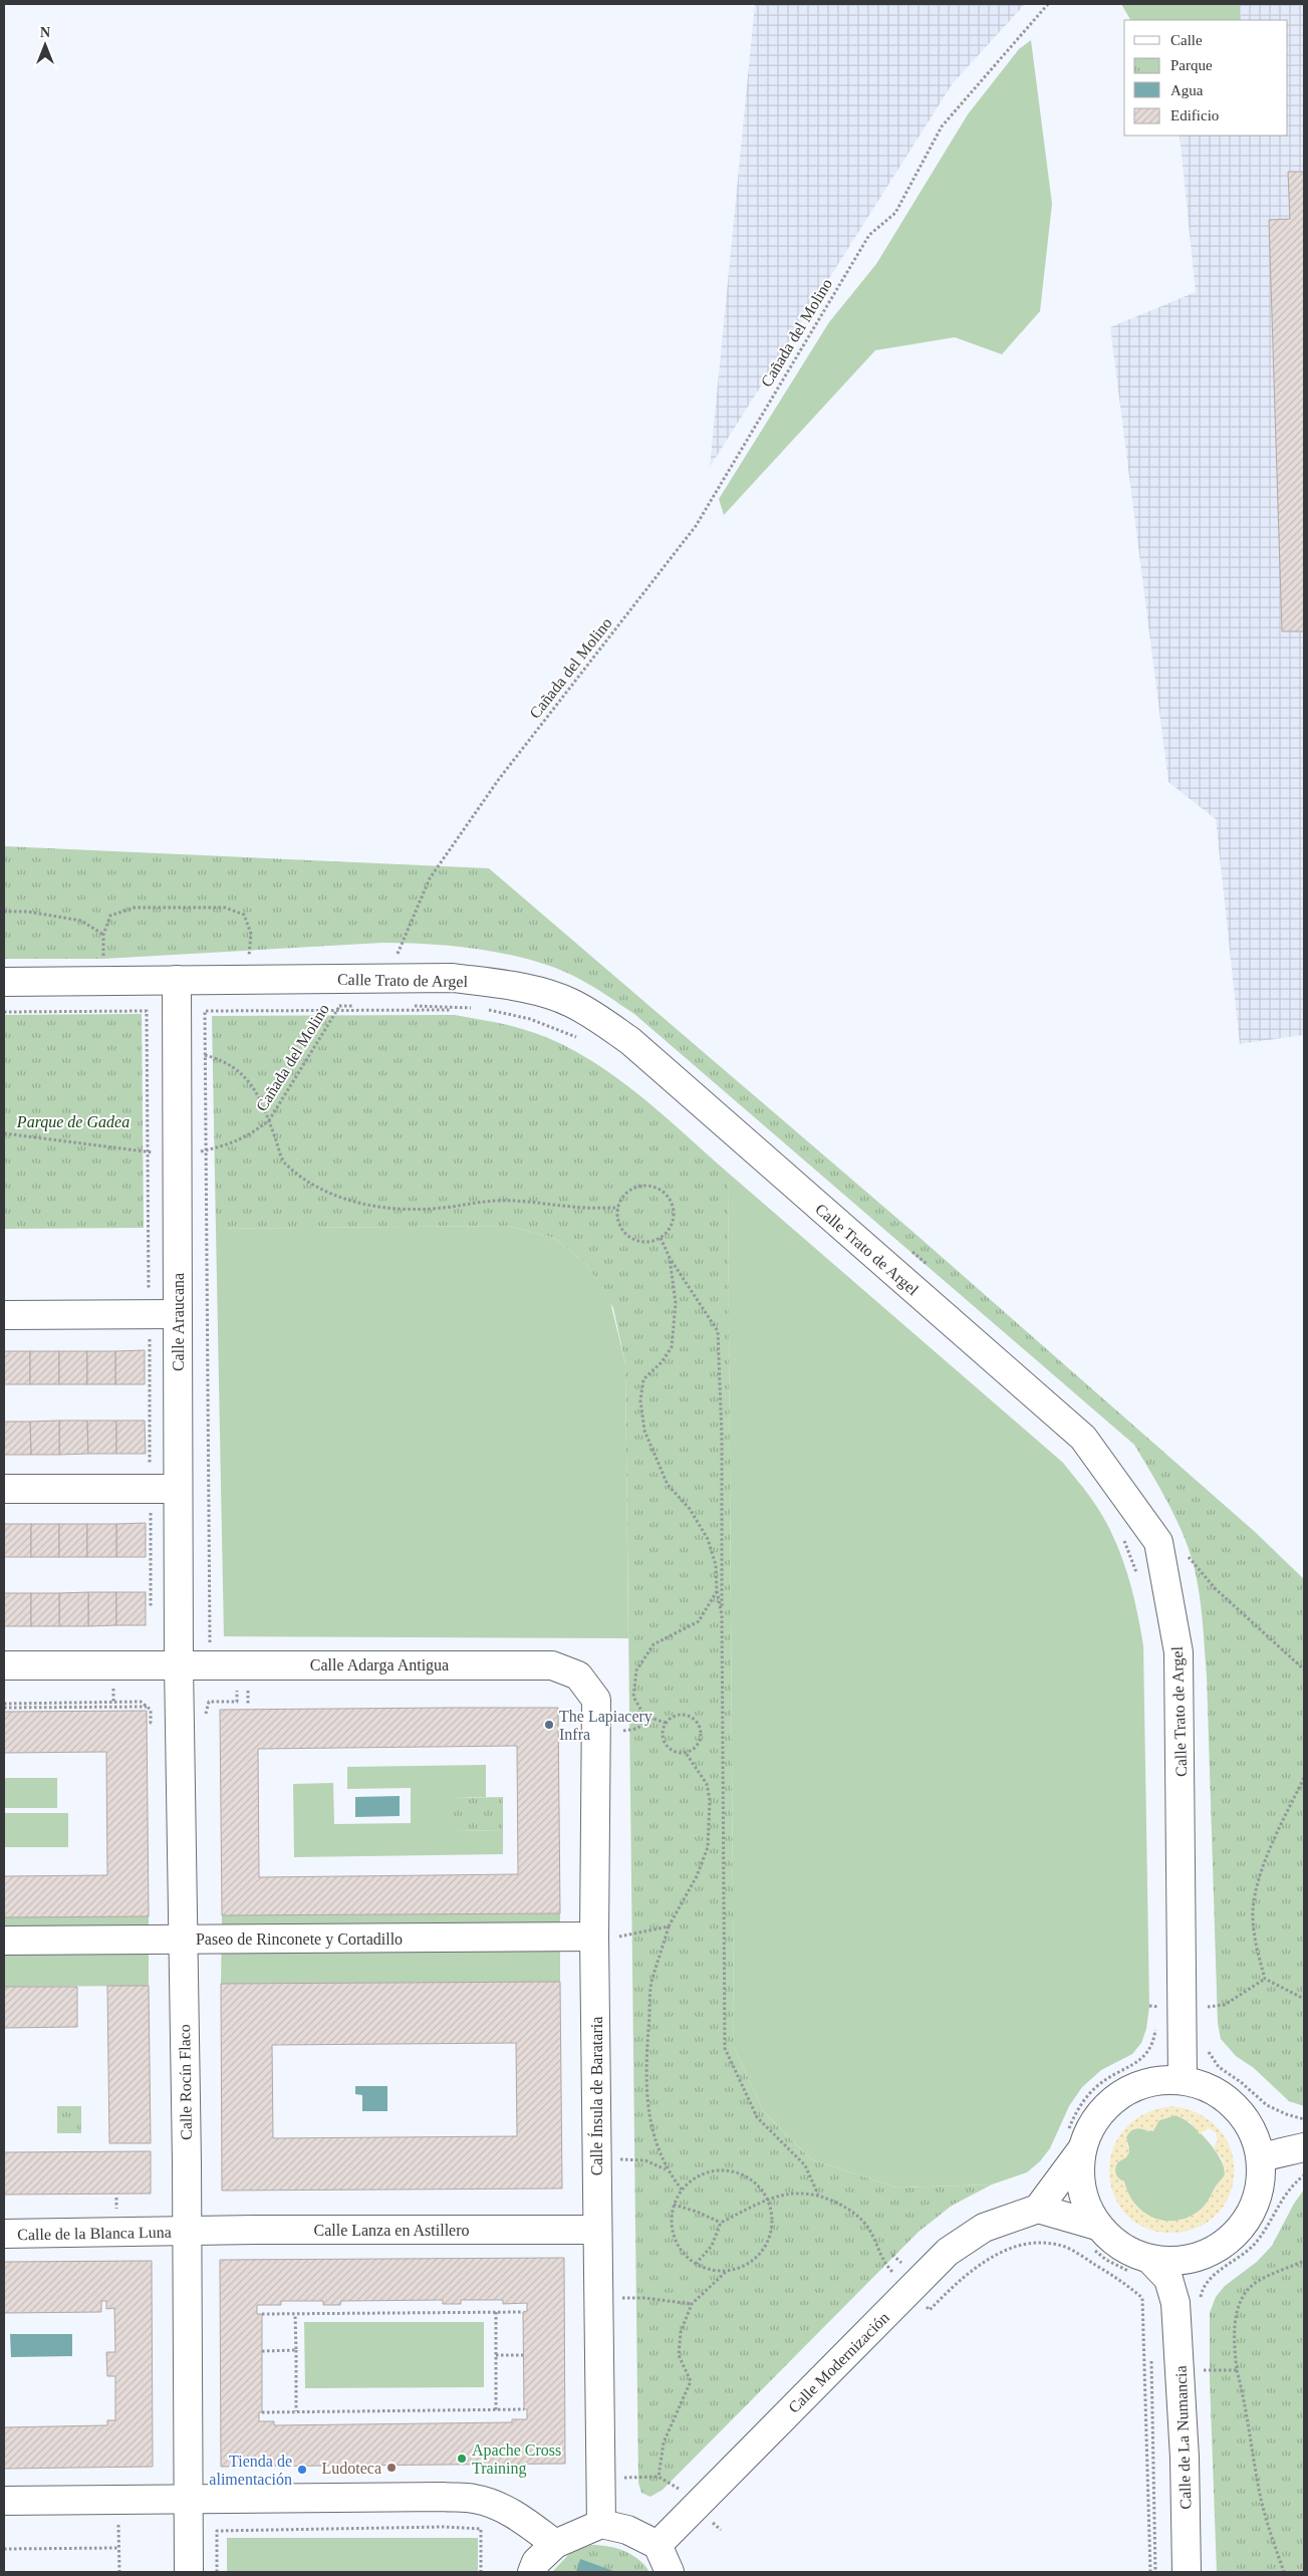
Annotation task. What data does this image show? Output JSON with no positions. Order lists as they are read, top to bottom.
{
  "streets": {
    "street": [
      "Calle Trato de Argel",
      "Calle Araucana",
      "Calle Adarga Antigua",
      "Paseo de Rinconete y Cortadillo",
      "Calle Rocín Flaco",
      "Calle Ínsula de Barataria",
      "Calle Lanza en Astillero",
      "Calle de la Blanca Luna",
      "Calle Modernización",
      "Calle de La Numancia"
    ],
    "path": ["Cañada del Molino"]
  },
  "crossings": [
    ["Cañada del Molino", "Calle Trato de Argel"],
    ["Cañada del Molino", "Calle Araucana"],
    ["Calle Trato de Argel", "Calle Araucana"],
    ["Calle Araucana", "Calle Adarga Antigua"],
    ["Calle Araucana", "Calle Rocín Flaco"],
    ["Calle Adarga Antigua", "Calle Rocín Flaco"],
    ["Calle Adarga Antigua", "Calle Ínsula de Barataria"],
    ["Paseo de Rinconete y Cortadillo", "Calle Rocín Flaco"],
    ["Paseo de Rinconete y Cortadillo", "Calle Ínsula de Barataria"],
    ["Calle Rocín Flaco", "Calle Lanza en Astillero"],
    ["Calle Rocín Flaco", "Calle de la Blanca Luna"],
    ["Calle Ínsula de Barataria", "Calle Lanza en Astillero"],
    ["Calle Lanza en Astillero", "Calle de la Blanca Luna"]
  ],
  "parks": ["Parque de Gadea"],
  "places": [
    "The Lapiacery Infra",
    "Apache Cross Training",
    "Ludoteca",
    "Tienda de alimentación"
  ],
  "legend": [
    "Calle",
    "Parque",
    "Agua",
    "Edificio"
  ],
  "north": "top"
}
